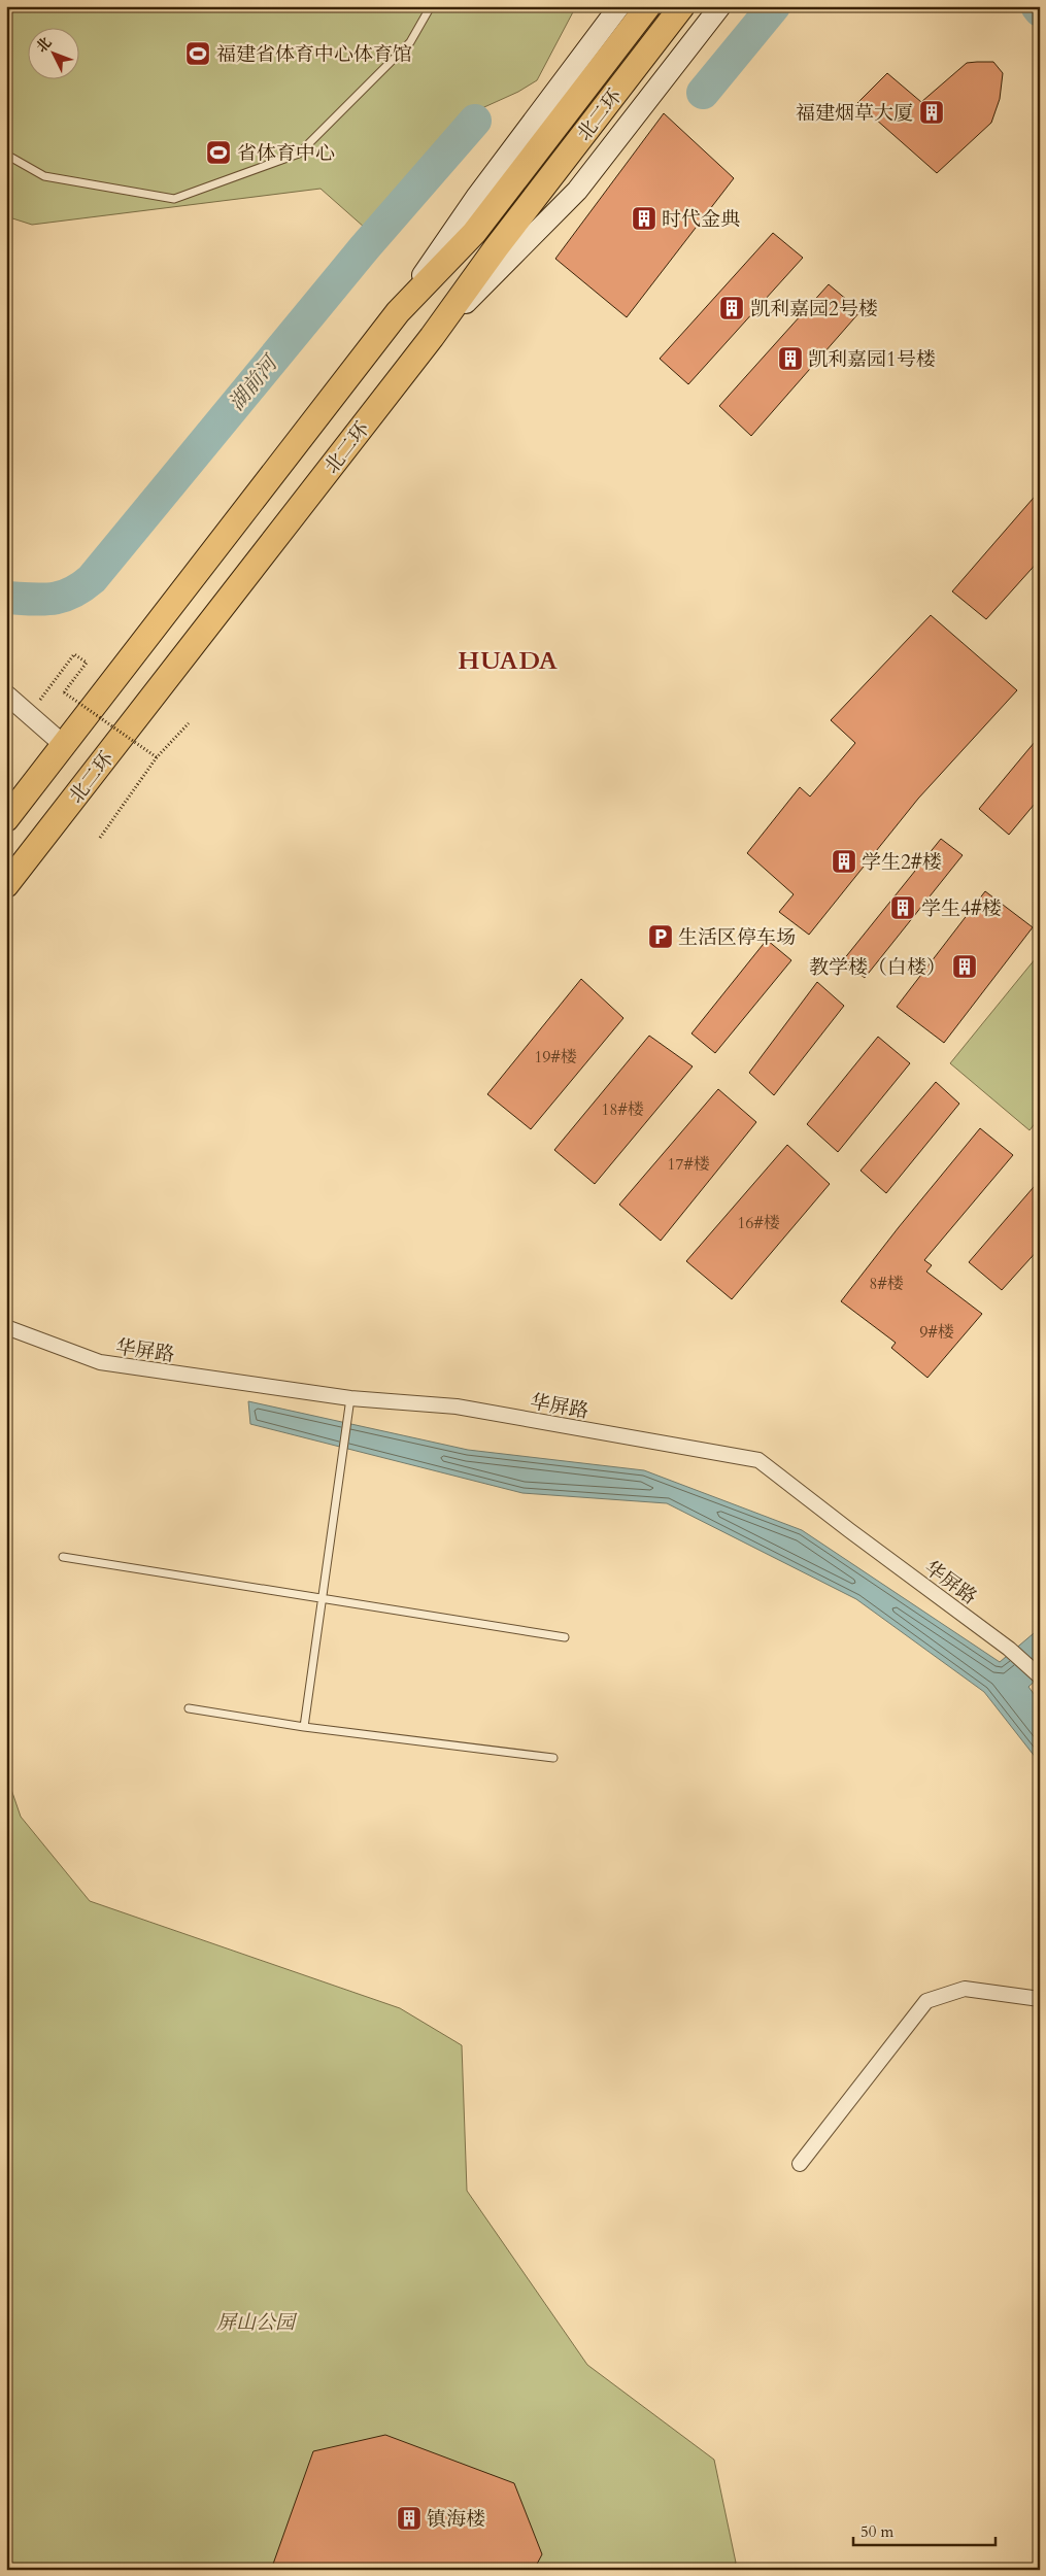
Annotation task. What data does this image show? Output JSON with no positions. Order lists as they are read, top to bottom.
{
  "streets": {
    "highway": ["北二环"],
    "street": ["华屏路"]
  },
  "districts": ["HUADA"],
  "water": ["湖前河"],
  "parks": ["屏山公园"],
  "places": {
    "sports": ["福建省体育中心体育馆", "省体育中心"],
    "building": [
      "福建烟草大厦",
      "时代金典",
      "凯利嘉园2号楼",
      "凯利嘉园1号楼",
      "学生2#楼",
      "学生4#楼",
      "教学楼（白楼）",
      "镇海楼"
    ],
    "parking": ["生活区停车场"]
  },
  "house_numbers": [
    "19#楼",
    "18#楼",
    "17#楼",
    "16#楼",
    "8#楼",
    "9#楼"
  ],
  "scale_bar": "50 m",
  "north": "top left"
}
